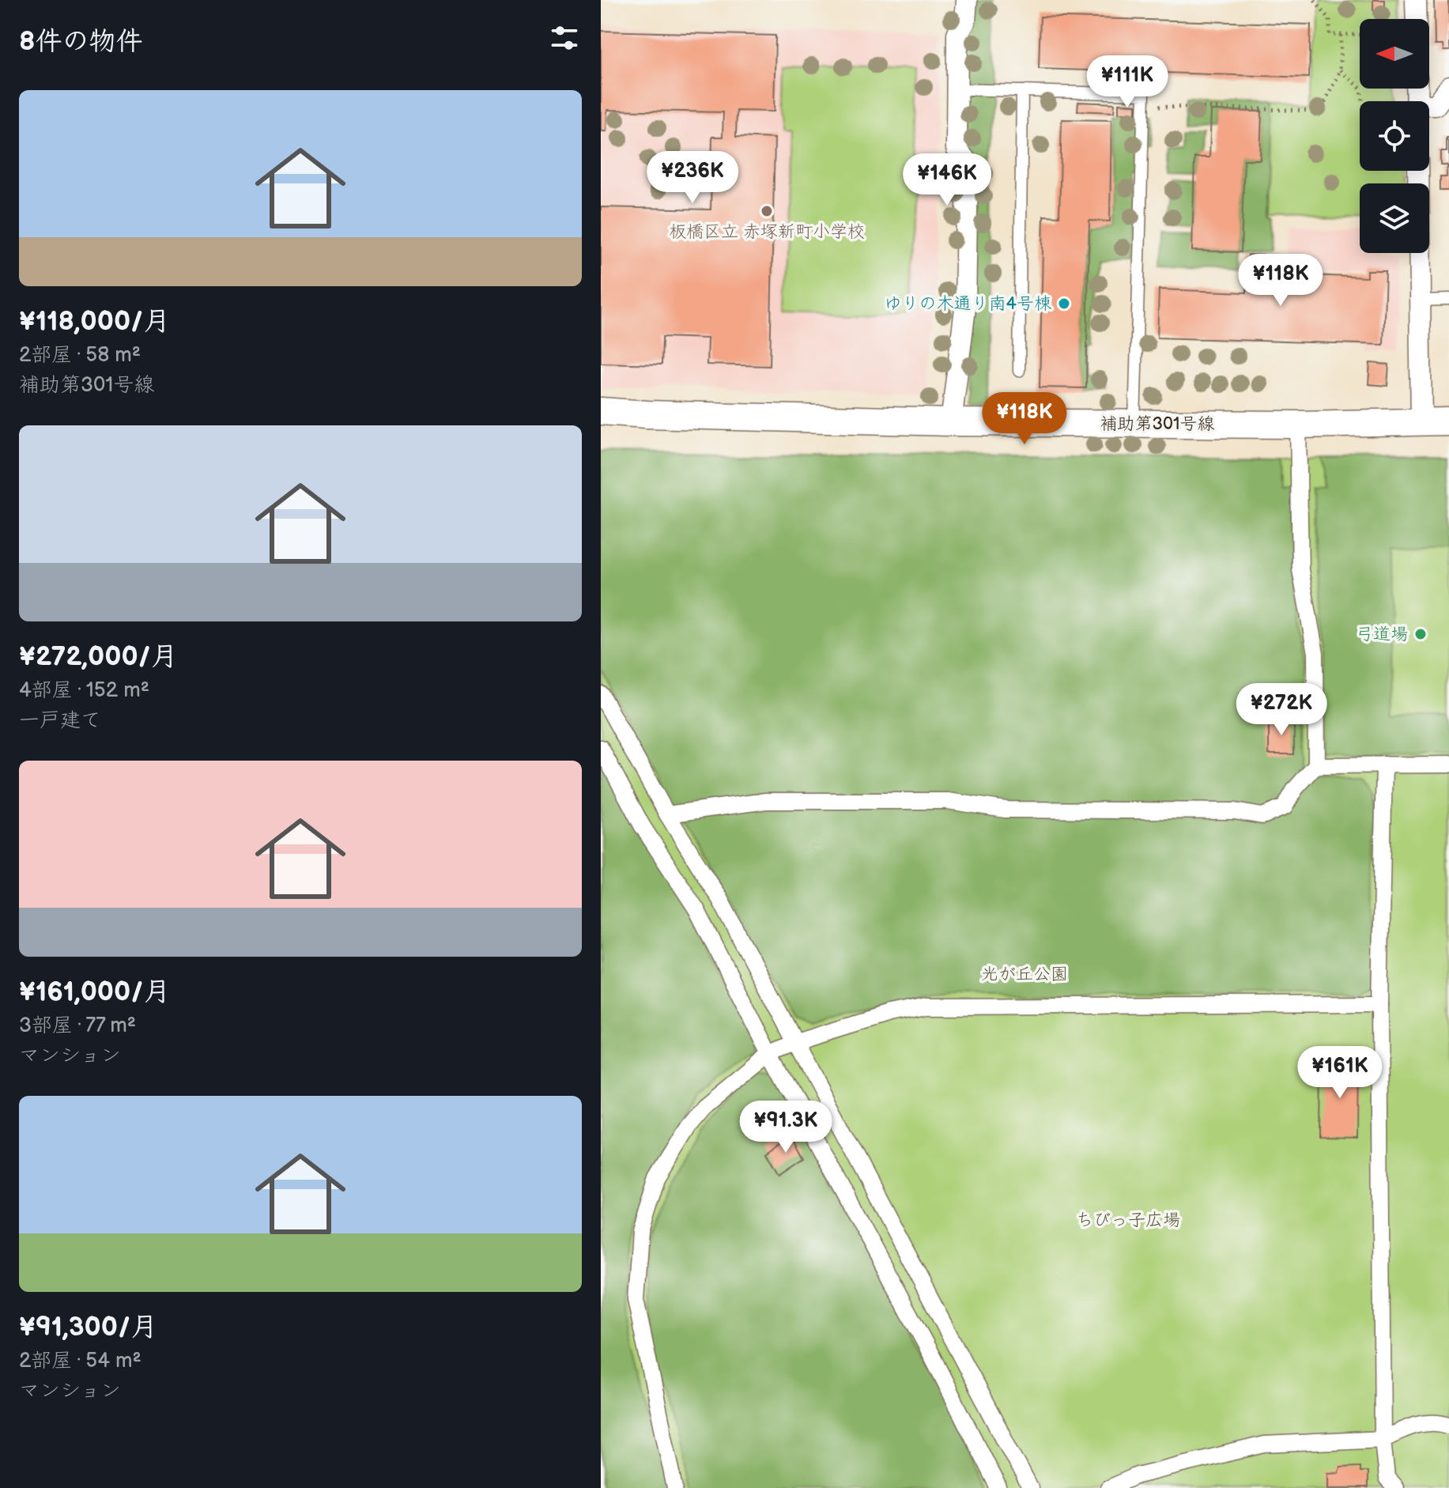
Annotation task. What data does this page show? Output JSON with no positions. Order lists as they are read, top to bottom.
{
  "streets": {
    "street": ["補助第301号線"]
  },
  "parks": ["光が丘公園", "ちびっ子広場"],
  "places": ["板橋区立 赤塚新町小学校", "ゆりの木通り南4号棟", "弓道場"],
  "north": "left",
  "page": {
    "heading": "8件の物件",
    "price": [
      "¥111K",
      "¥236K",
      "¥146K",
      "¥118K",
      "¥118K",
      "¥272K",
      "¥161K",
      "¥91.3K"
    ],
    "list": [
      {
        "name": "¥118,000/月",
        "note": "2部屋 · 58 m² · 補助第301号線"
      },
      {
        "name": "¥272,000/月",
        "note": "4部屋 · 152 m² · 一戸建て"
      },
      {
        "name": "¥161,000/月",
        "note": "3部屋 · 77 m² · マンション"
      },
      {
        "name": "¥91,300/月",
        "note": "2部屋 · 54 m² · マンション"
      }
    ]
  }
}
